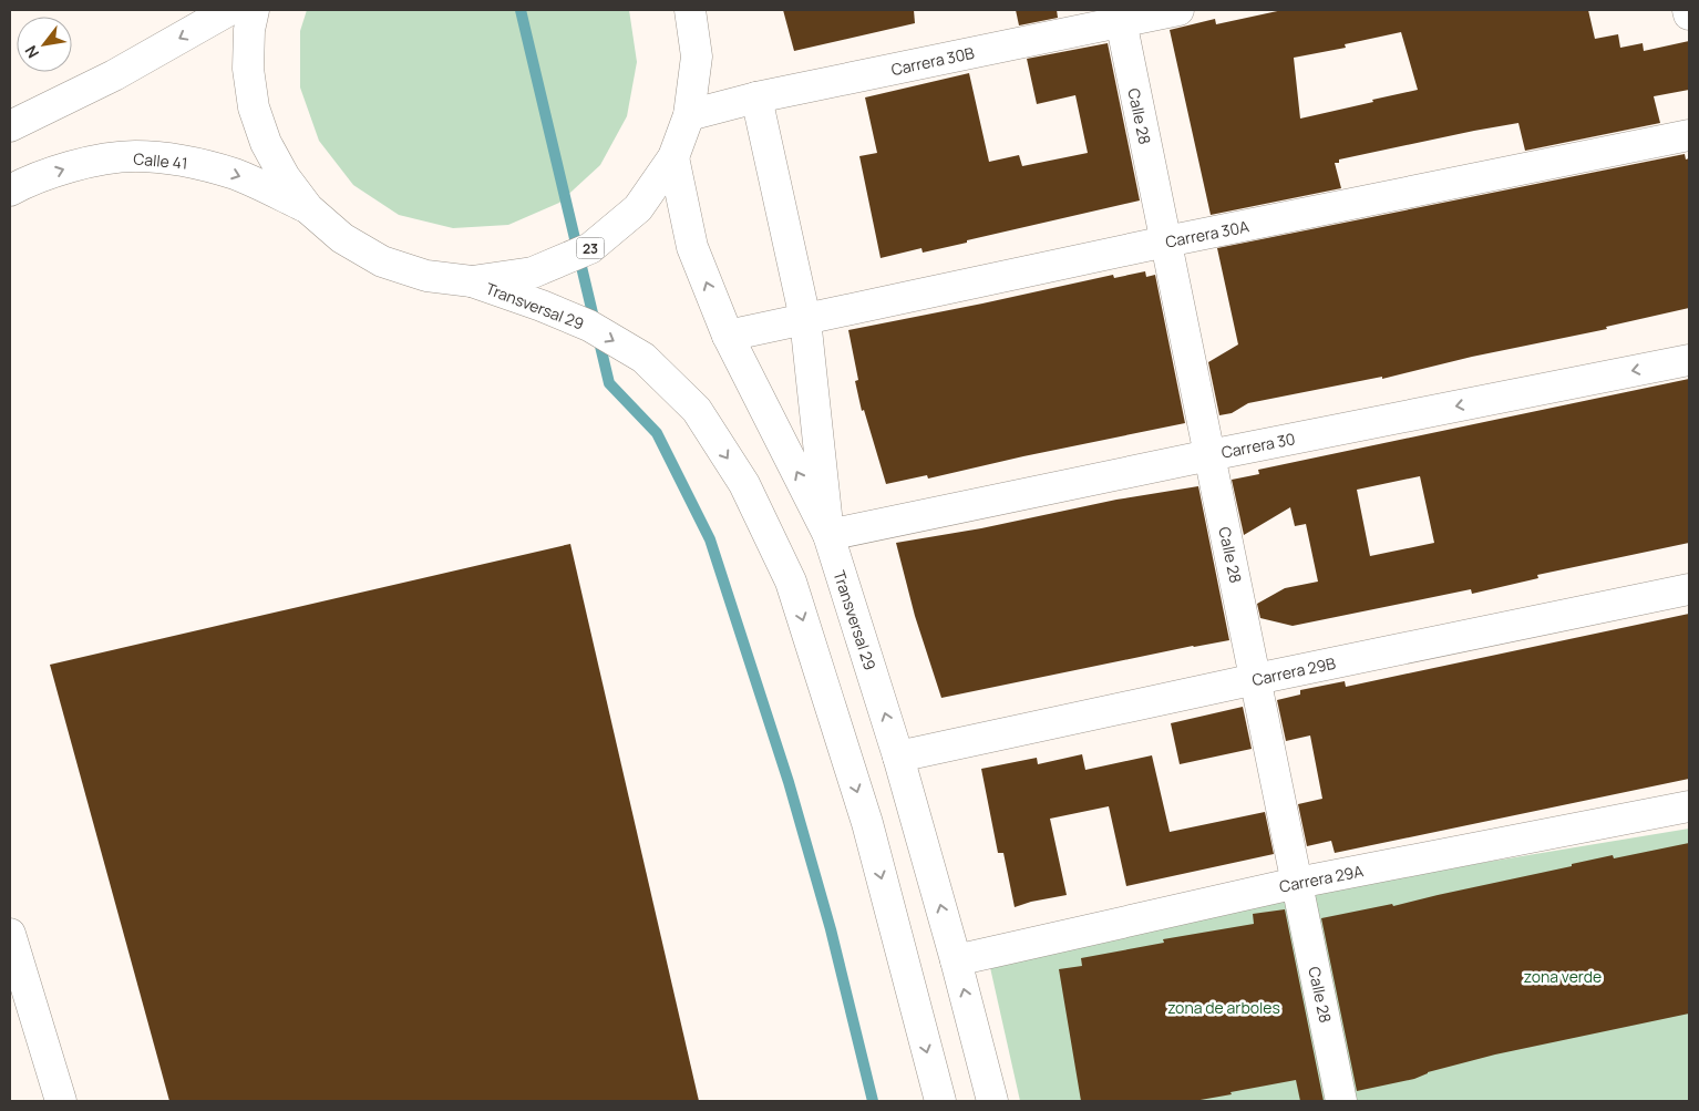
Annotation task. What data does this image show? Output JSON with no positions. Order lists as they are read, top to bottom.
{
  "streets": {
    "main road": [
      "Carrera 30B",
      "Calle 28",
      "Calle 41",
      "Carrera 30A",
      "23",
      "Transversal 29",
      "Carrera 30",
      "Carrera 29B",
      "Carrera 29A"
    ]
  },
  "crossings": [
    ["Carrera 30B", "Calle 28"],
    ["Carrera 30B", "23"],
    ["Calle 28", "Carrera 30A"],
    ["Calle 28", "Carrera 30"],
    ["Calle 28", "Carrera 29B"],
    ["Calle 28", "Carrera 29A"],
    ["Calle 41", "23"],
    ["Carrera 30A", "Transversal 29"],
    ["23", "Transversal 29"],
    ["Transversal 29", "Carrera 30"],
    ["Transversal 29", "Carrera 29B"],
    ["Transversal 29", "Carrera 29A"]
  ],
  "one_way": ["Calle 41", "Carrera 30"],
  "parks": ["zona verde", "zona de arboles"],
  "north": "bottom left"
}
